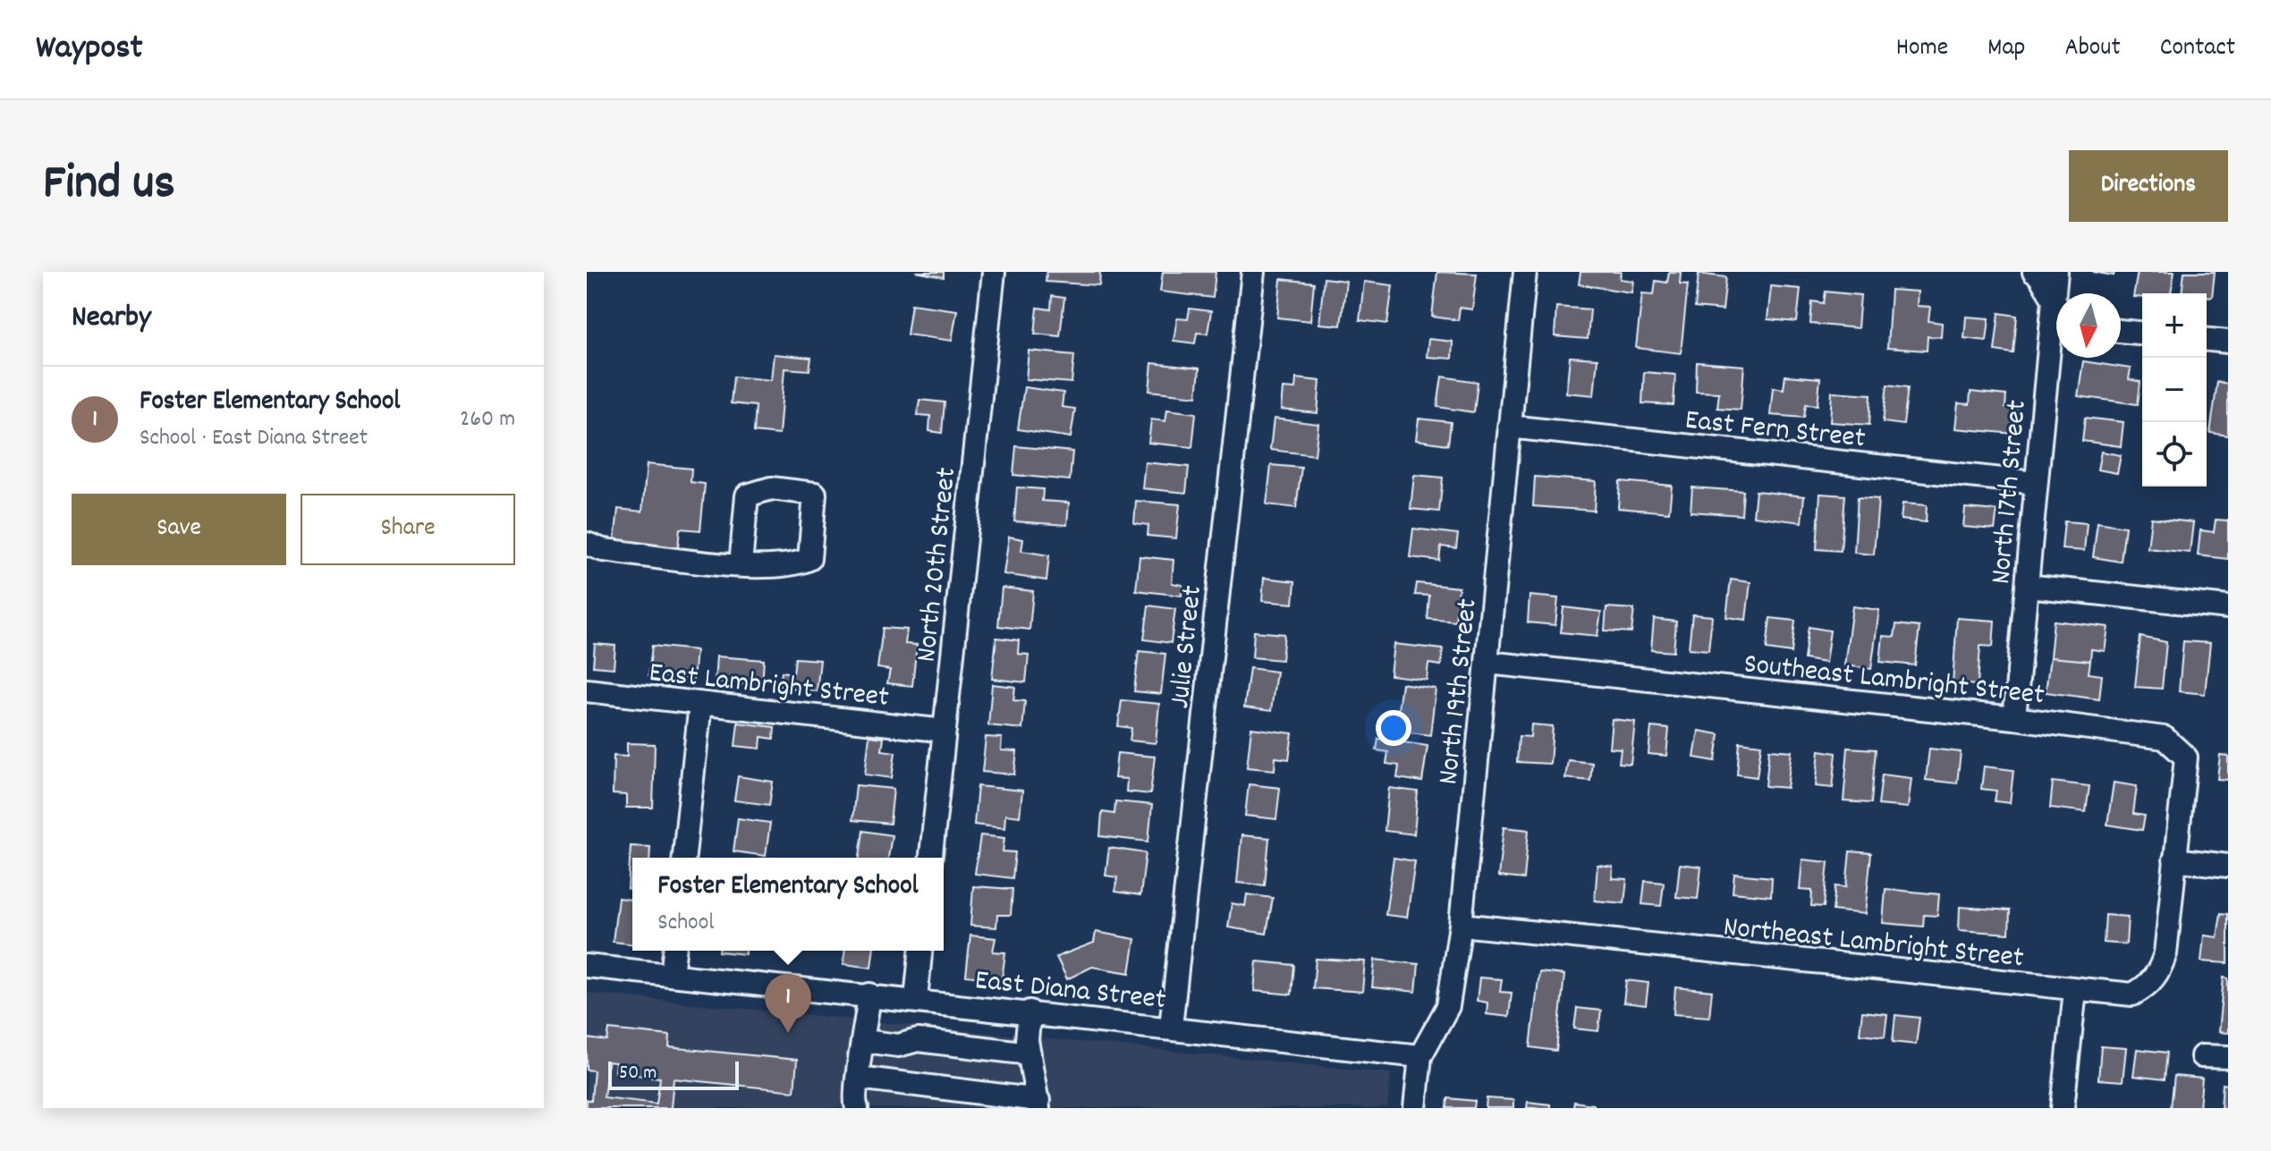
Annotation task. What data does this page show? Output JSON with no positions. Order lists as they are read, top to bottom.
{
  "streets": {
    "street": [
      "East Fern Street",
      "North 17th Street",
      "North 20th Street",
      "Julie Street",
      "Southeast Lambright Street",
      "East Lambright Street",
      "North 19th Street",
      "Northeast Lambright Street",
      "East Diana Street"
    ]
  },
  "crossings": [
    ["East Fern Street", "North 17th Street"],
    ["East Fern Street", "North 19th Street"],
    ["North 17th Street", "Southeast Lambright Street"],
    ["North 20th Street", "East Lambright Street"],
    ["Julie Street", "East Diana Street"],
    ["Southeast Lambright Street", "North 19th Street"],
    ["Southeast Lambright Street", "Northeast Lambright Street"],
    ["North 19th Street", "Northeast Lambright Street"],
    ["North 19th Street", "East Diana Street"]
  ],
  "scale_bar": "50 m",
  "north": "bottom",
  "page": {
    "header": "Waypost",
    "nav": [
      "Home",
      "Map",
      "About",
      "Contact"
    ],
    "title": "Find us",
    "buttons": [
      "Directions",
      ["Save", "Share"]
    ],
    "heading": "Nearby",
    "map_buttons": ["+", "−"],
    "list": [
      {
        "mark": "1",
        "name": "Foster Elementary School",
        "note": "School · East Diana Street",
        "value": "260 m"
      }
    ],
    "popup": ["Foster Elementary School", "School"],
    "pins": "1",
    "scale": "50 m"
  }
}
